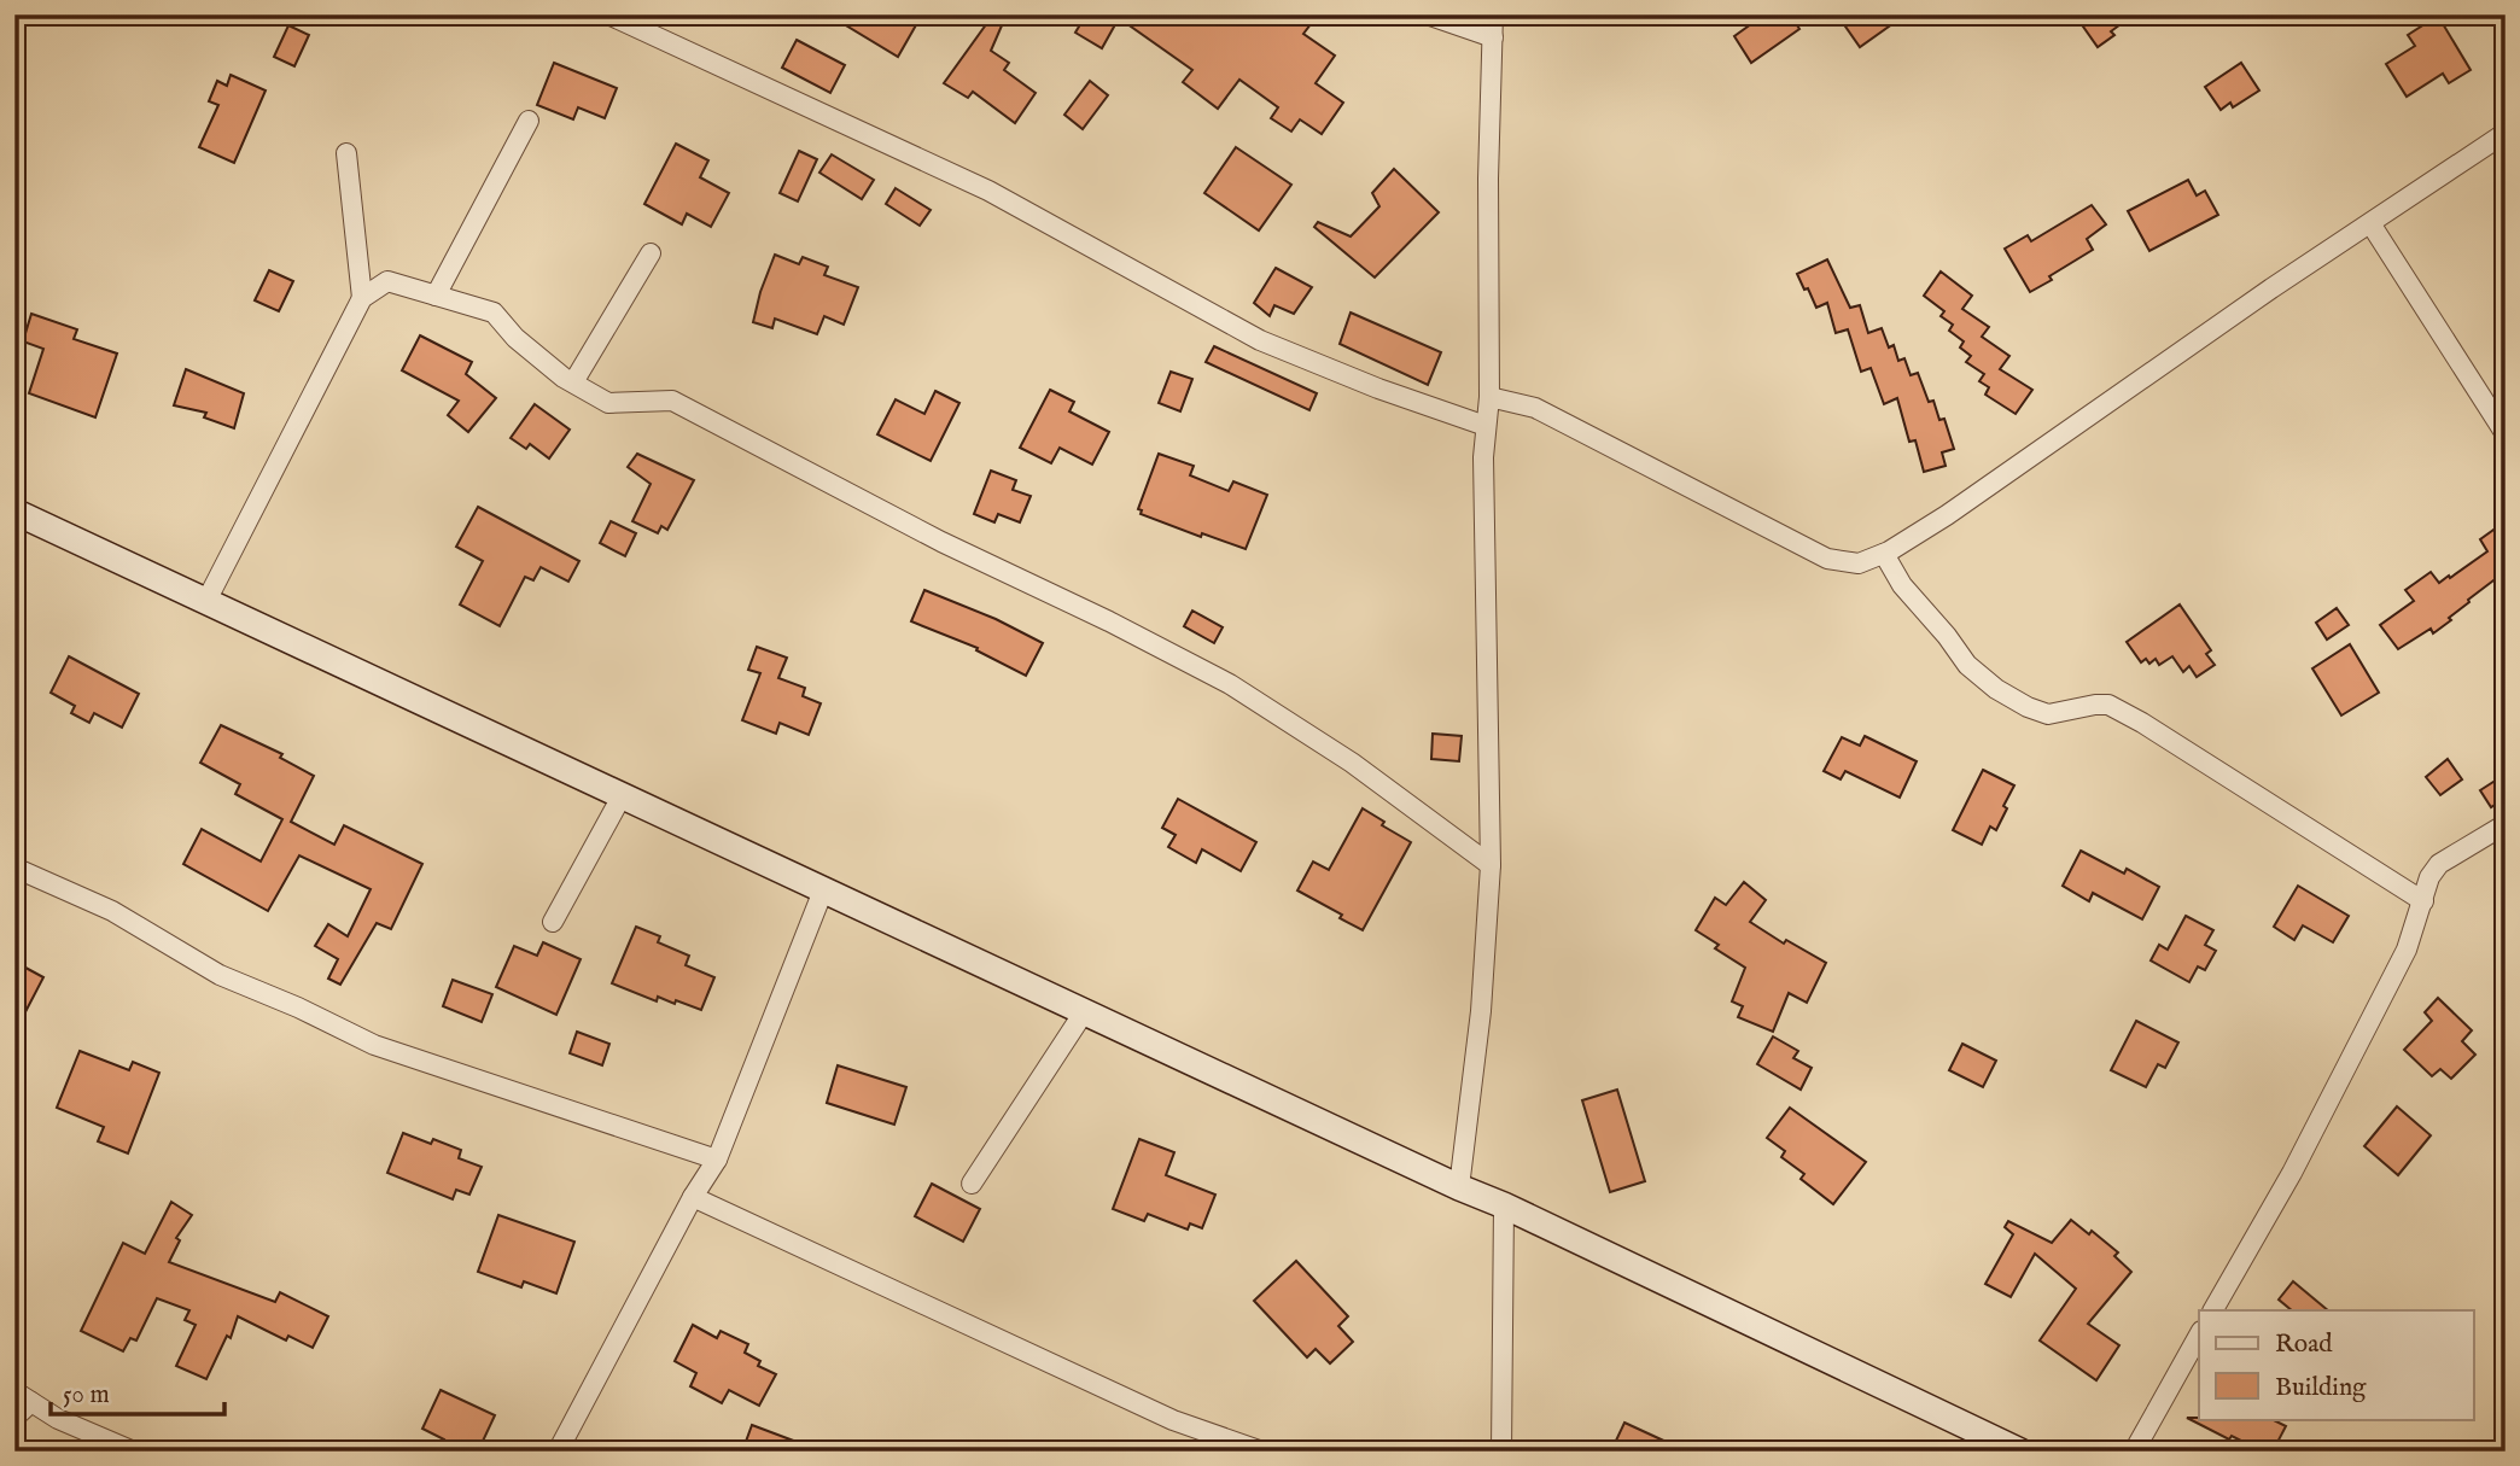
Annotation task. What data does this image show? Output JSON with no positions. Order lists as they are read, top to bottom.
{
  "legend": ["Road", "Building"],
  "scale_bar": "50 m"
}
